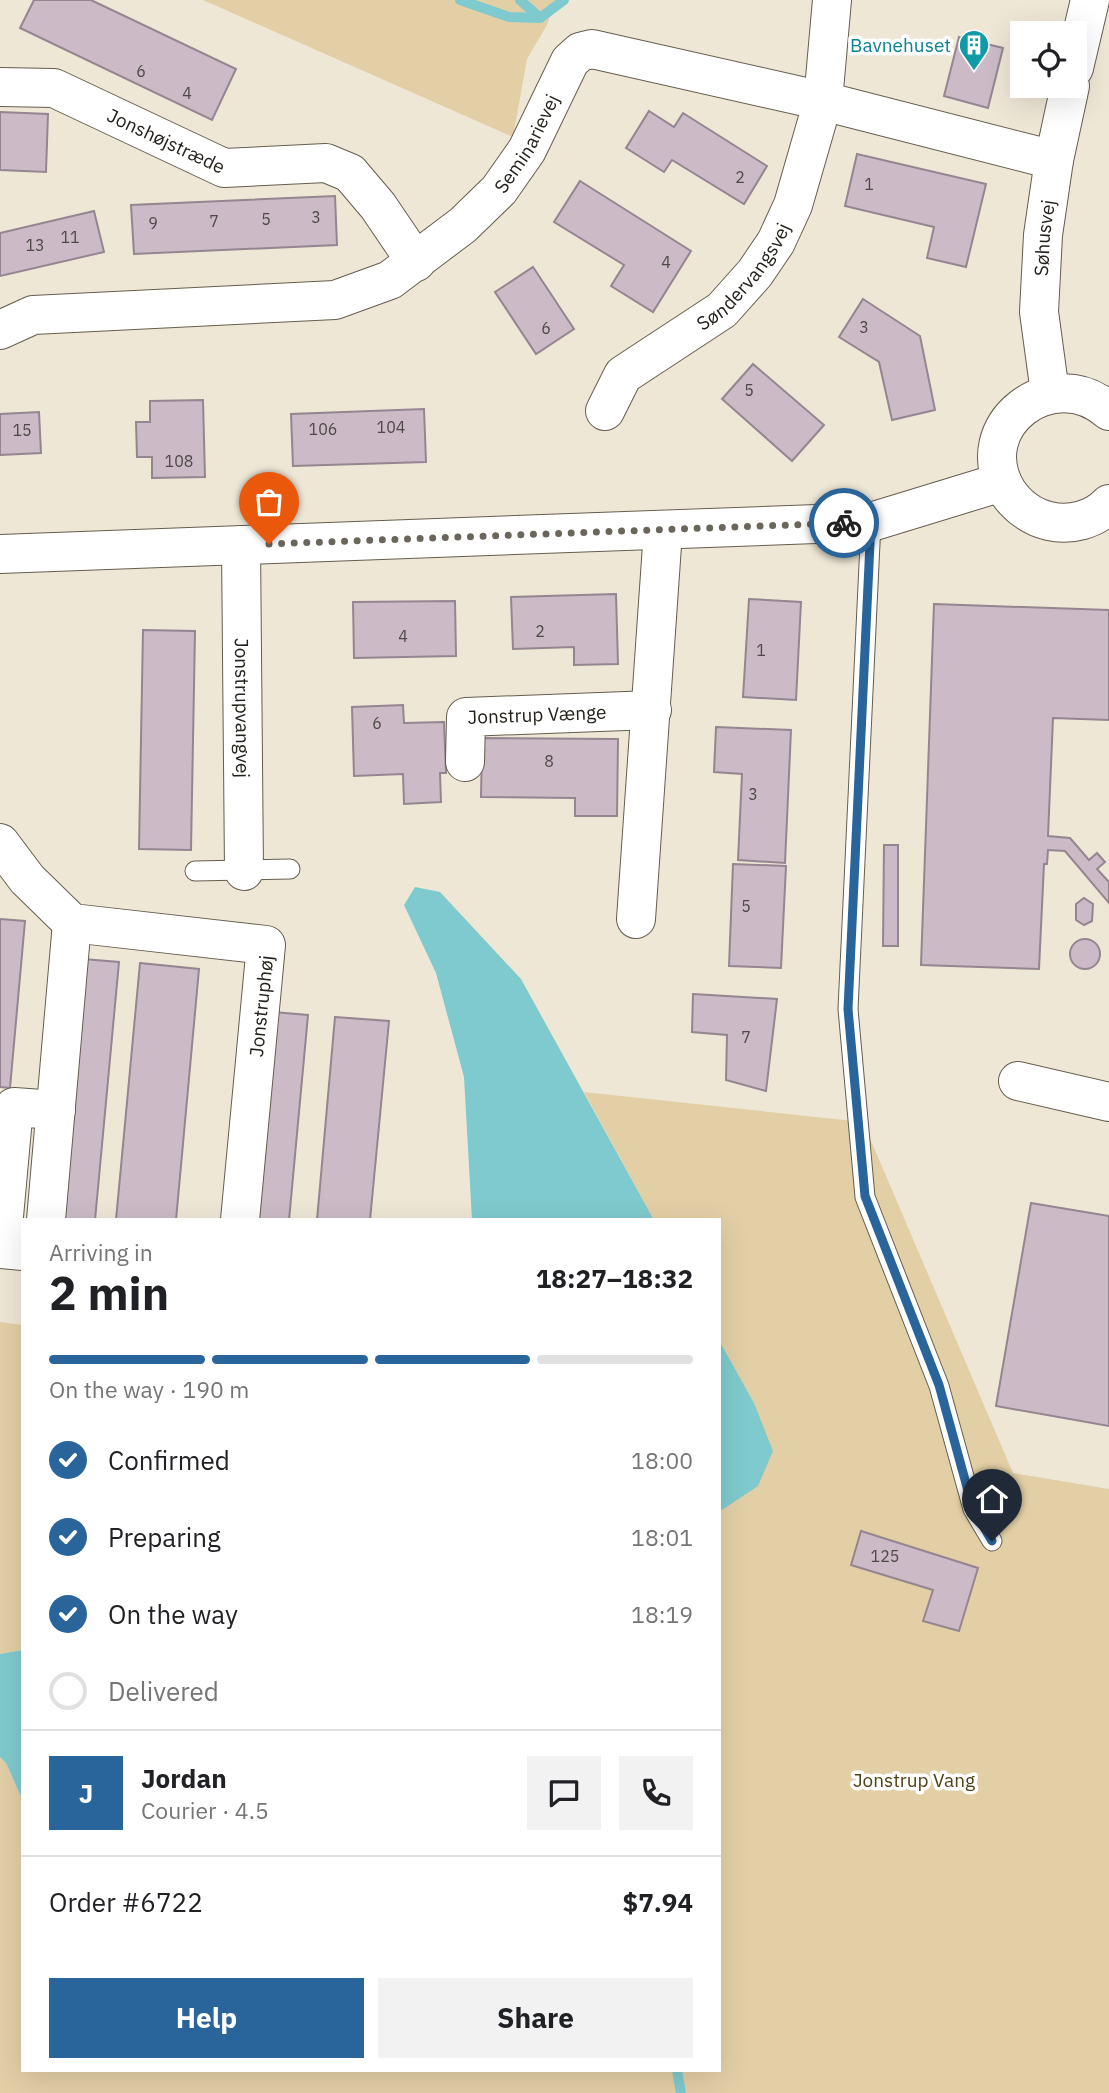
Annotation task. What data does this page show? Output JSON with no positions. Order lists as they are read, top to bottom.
{
  "streets": {
    "street": [
      "Jonshøjstræde",
      "Seminarievej",
      "Søhusvej",
      "Søndervangsvej",
      "Jonstrupvangvej",
      "Jonstrup Vænge",
      "Jonstruphøj"
    ]
  },
  "crossings": [
    ["Jonshøjstræde", "Seminarievej"],
    ["Seminarievej", "Søhusvej"],
    ["Seminarievej", "Søndervangsvej"]
  ],
  "parks": ["Jonstrup Vang"],
  "places": {
    "building": ["Bavnehuset"]
  },
  "house_numbers": [
    "6",
    "4",
    "2",
    "1",
    "3",
    "5",
    "7",
    "9",
    "11",
    "13",
    "4",
    "3",
    "6",
    "5",
    "104",
    "106",
    "15",
    "108",
    "2",
    "4",
    "1",
    "6",
    "8",
    "3",
    "5",
    "7",
    "125"
  ],
  "page": {
    "heading": ["2 min", "Arriving in", "18:27–18:32"],
    "panel": [
      "Jordan",
      "Courier · 4.5",
      "Order #6722",
      "$7.94"
    ],
    "bar": "On the way · 190 m",
    "list": [
      ["Confirmed", "18:00"],
      ["Preparing", "18:01"],
      ["On the way", "18:19"],
      "Delivered"
    ],
    "round": "J",
    "buttons": ["Help", "Share"]
  }
}
